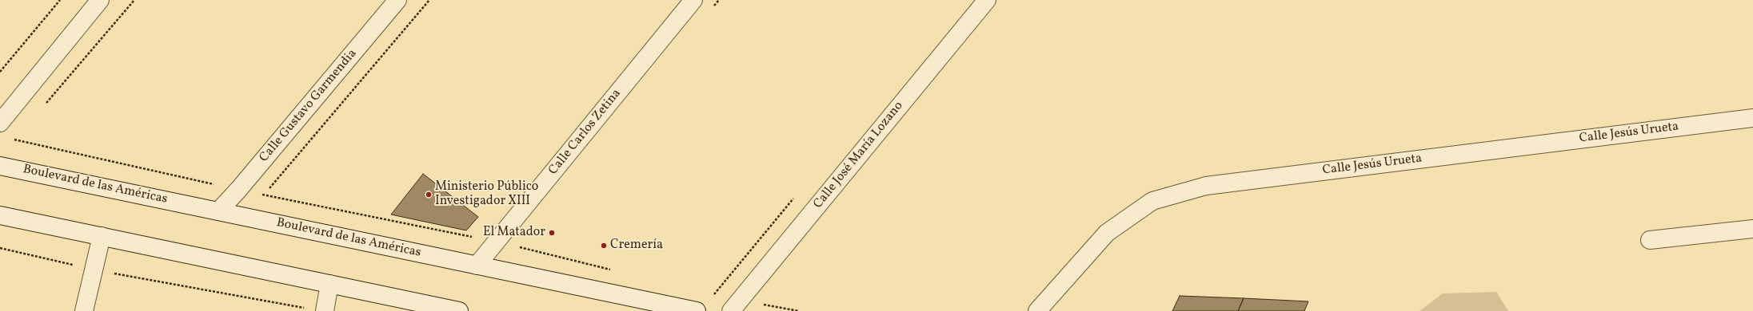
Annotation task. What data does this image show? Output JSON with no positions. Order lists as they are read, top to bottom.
{
  "streets": {
    "street": [
      "Calle Gustavo Garmendia",
      "Calle Carlos Zetina",
      "Calle Jesús Urueta",
      "Calle José María Lozano",
      "Boulevard de las Américas"
    ]
  },
  "crossings": [
    ["Calle Gustavo Garmendia", "Boulevard de las Américas"],
    ["Calle Carlos Zetina", "Boulevard de las Américas"]
  ],
  "places": ["Ministerio Público Investigador XIII", "El Matador", "Cremería"]
}
